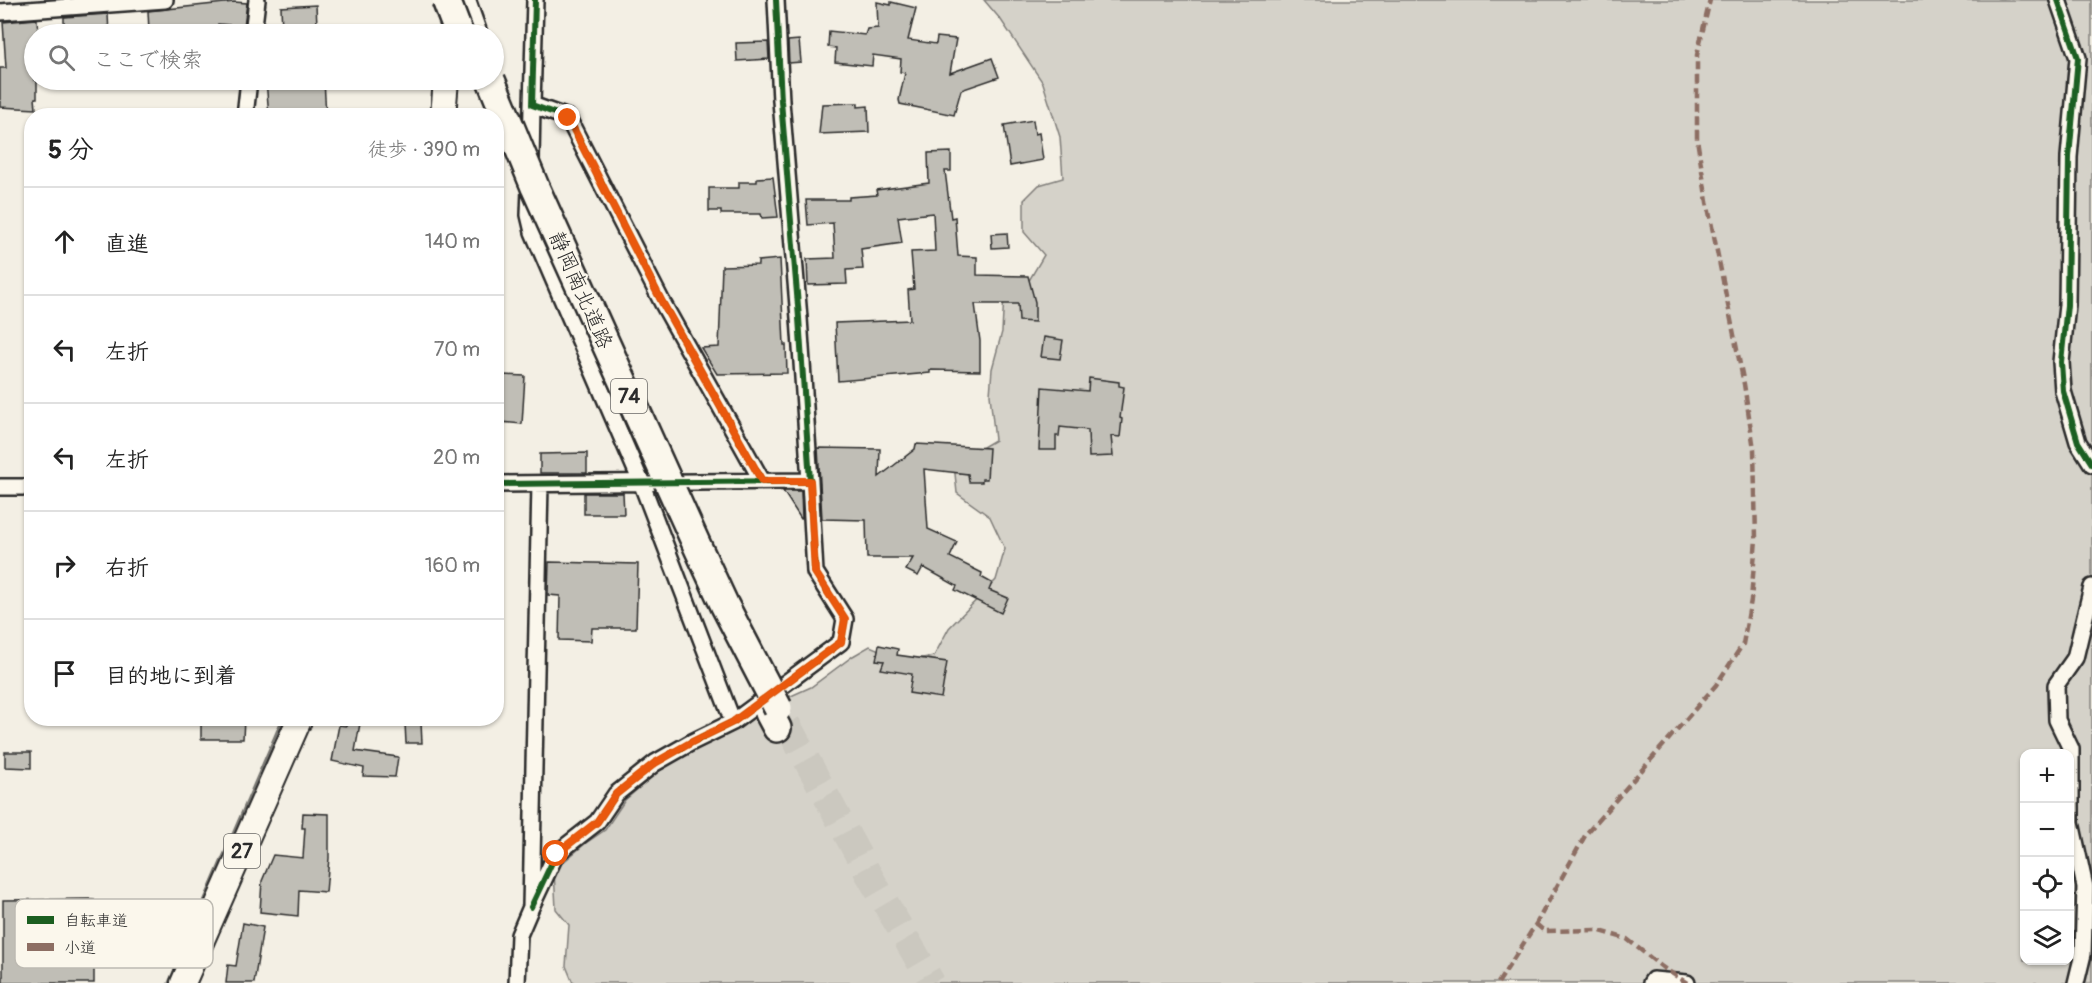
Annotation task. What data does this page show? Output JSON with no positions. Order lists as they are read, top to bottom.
{
  "streets": {
    "highway": ["静岡南北道路", "74"],
    "main road": ["27"]
  },
  "legend": ["自転車道", "小道"],
  "page": {
    "search": "ここで検索",
    "heading": ["5 分", "徒歩 · 390 m"],
    "list": [
      ["直進", "140 m"],
      ["左折", "70 m"],
      ["左折", "20 m"],
      ["右折", "160 m"],
      "目的地に到着"
    ],
    "map_buttons": ["+", "−"]
  }
}
